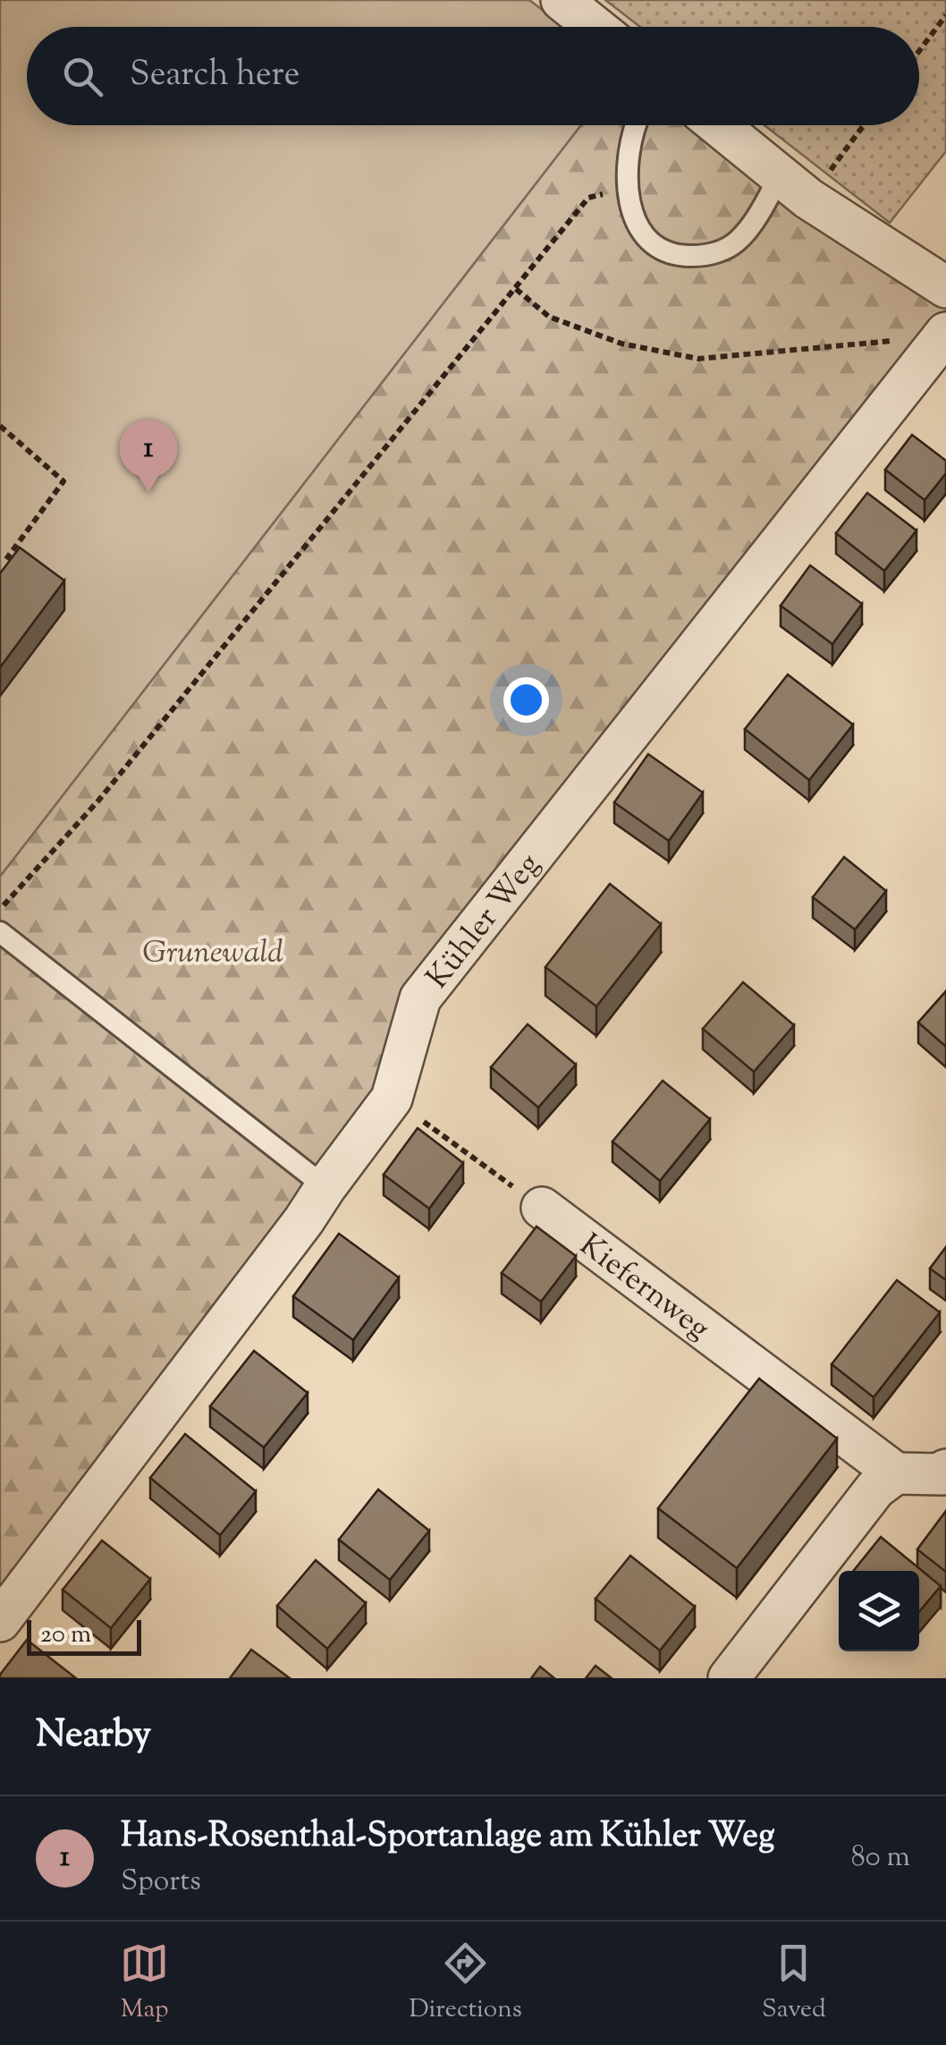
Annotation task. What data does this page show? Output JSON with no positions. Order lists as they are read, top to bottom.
{
  "streets": {
    "street": ["Kühler Weg", "Kiefernweg"]
  },
  "parks": ["Grunewald"],
  "scale_bar": "20 m",
  "page": {
    "search": "Search here",
    "pins": "1",
    "scale": "20 m",
    "heading": "Nearby",
    "list": [
      {
        "mark": "1",
        "name": "Hans-Rosenthal-Sportanlage am Kühler Weg",
        "note": "Sports",
        "value": "80 m"
      }
    ],
    "nav": ["Map", "Directions", "Saved"]
  }
}
